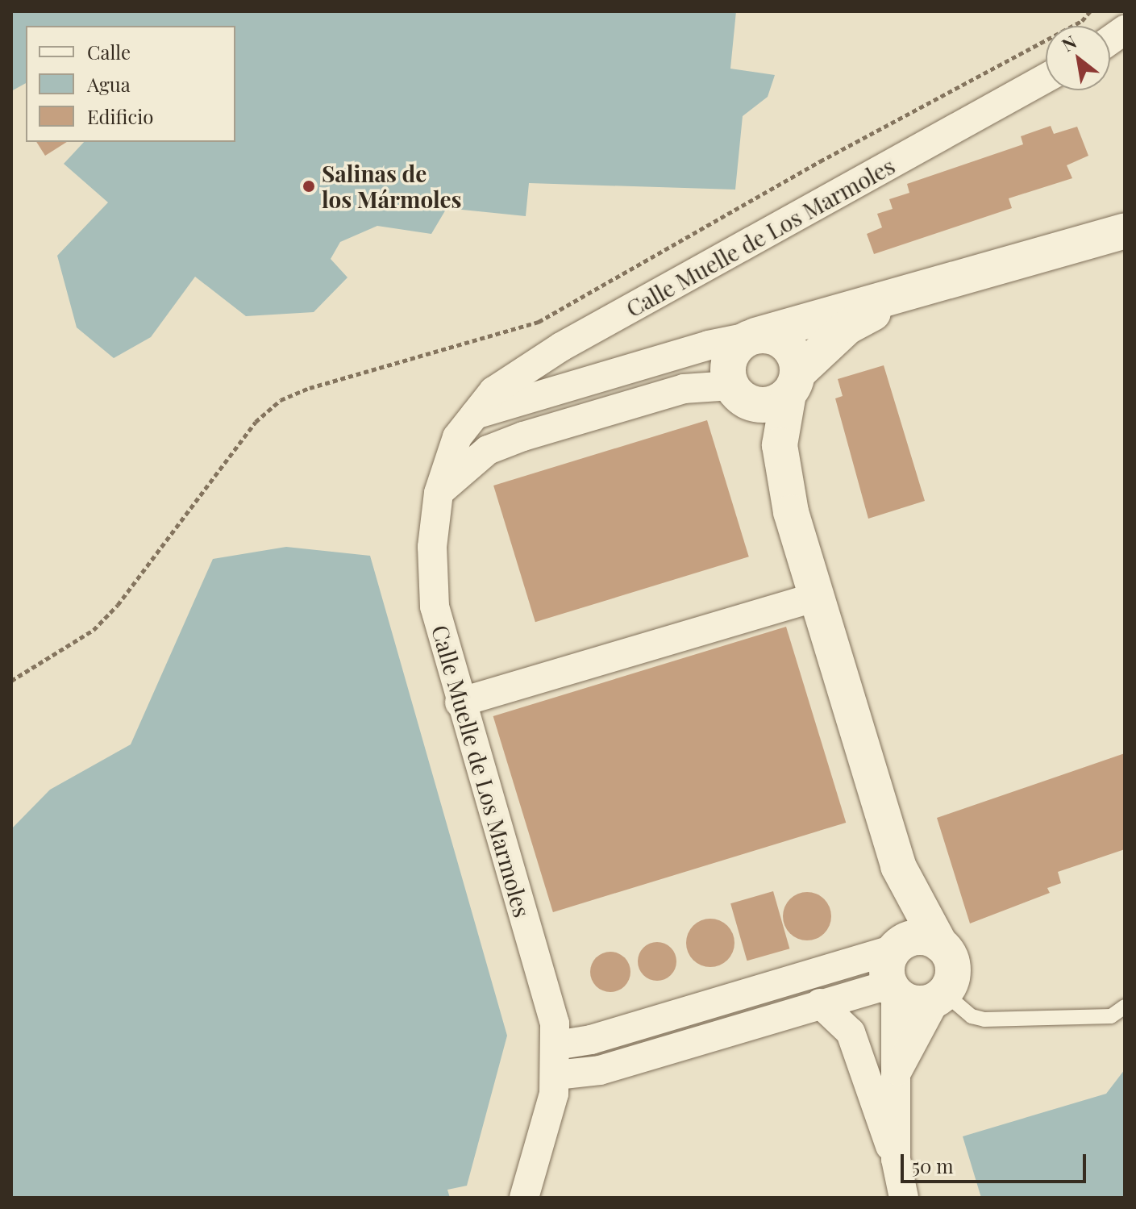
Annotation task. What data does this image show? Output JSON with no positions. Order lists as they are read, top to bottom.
{
  "streets": {
    "street": ["Calle Muelle de Los Marmoles"]
  },
  "places": ["Salinas de los Mármoles"],
  "legend": ["Calle", "Agua", "Edificio"],
  "scale_bar": "50 m",
  "north": "top left"
}
